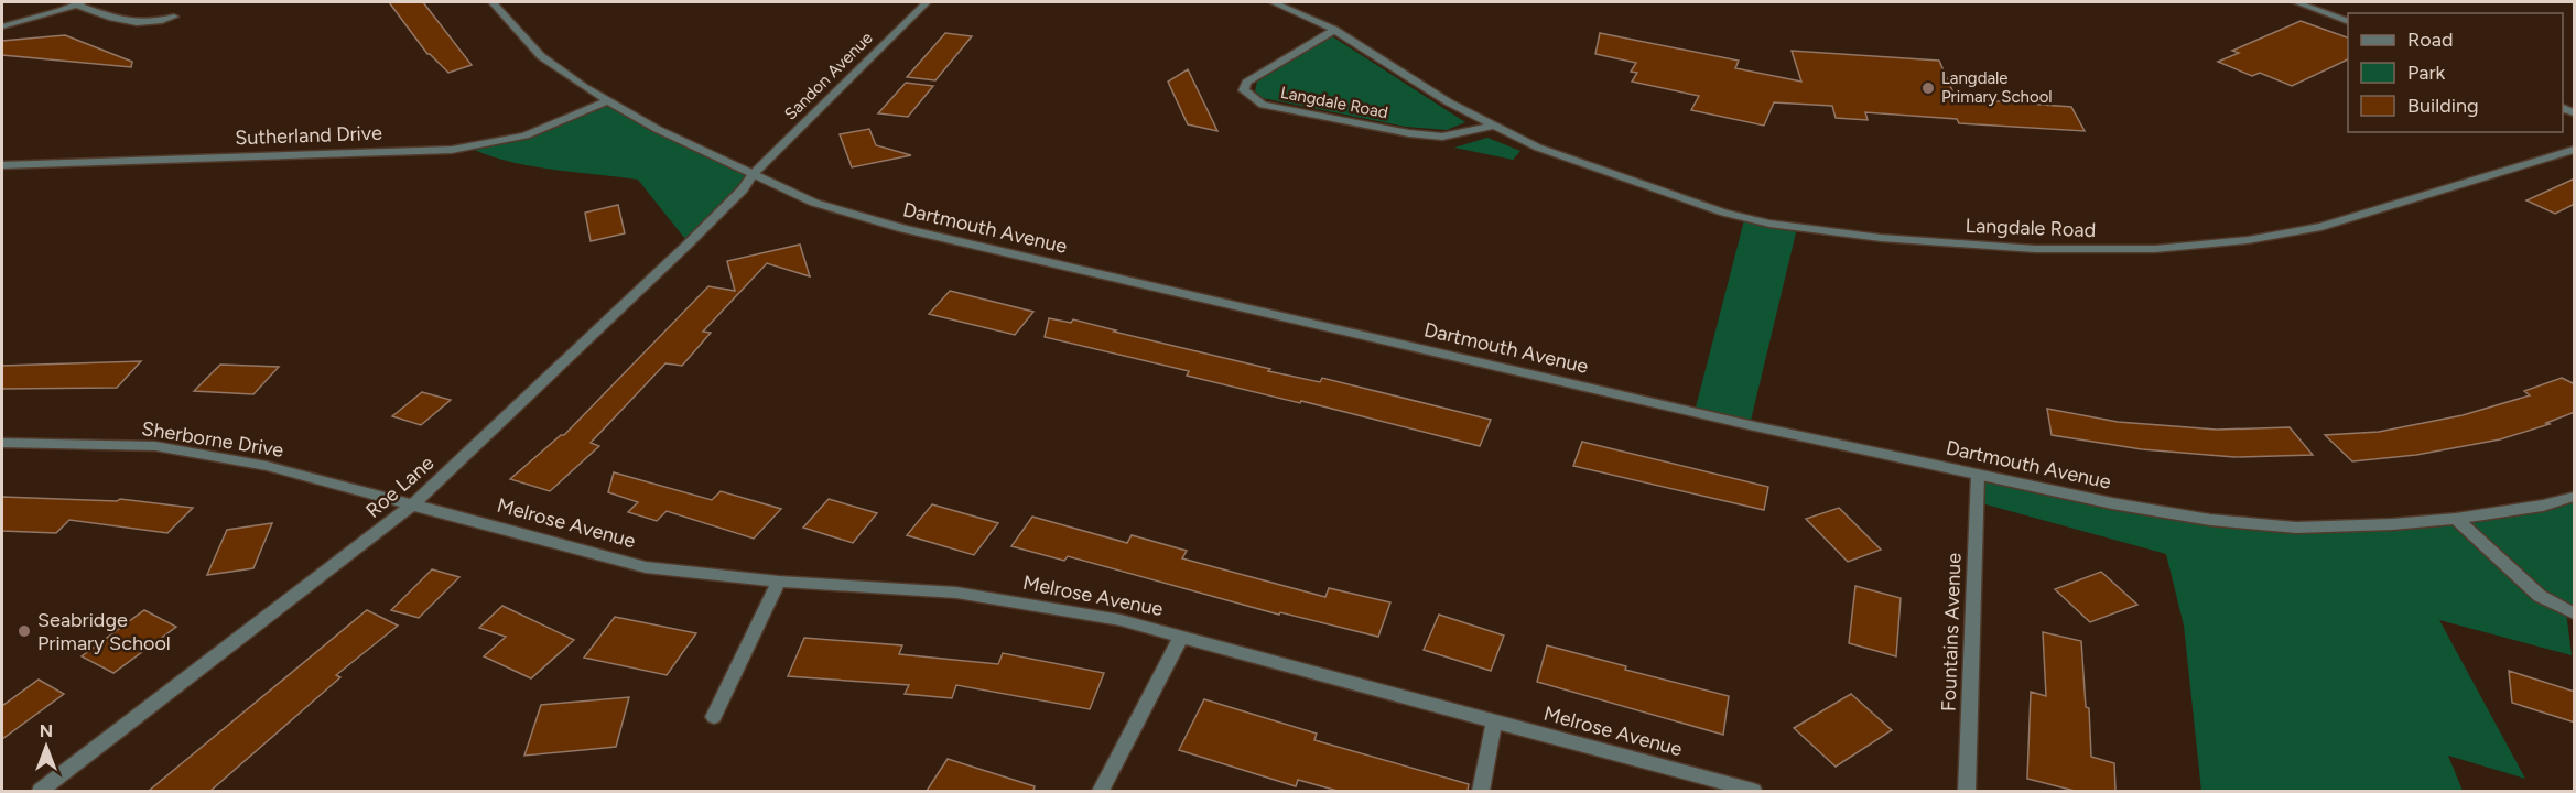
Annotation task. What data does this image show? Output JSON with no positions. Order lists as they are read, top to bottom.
{
  "streets": {
    "street": [
      "Sandon Avenue",
      "Langdale Road",
      "Sutherland Drive",
      "Dartmouth Avenue",
      "Sherborne Drive",
      "Roe Lane",
      "Melrose Avenue",
      "Fountains Avenue"
    ]
  },
  "crossings": [
    ["Sandon Avenue", "Dartmouth Avenue"],
    ["Sandon Avenue", "Roe Lane"],
    ["Sutherland Drive", "Dartmouth Avenue"],
    ["Dartmouth Avenue", "Roe Lane"],
    ["Dartmouth Avenue", "Fountains Avenue"],
    ["Sherborne Drive", "Roe Lane"],
    ["Sherborne Drive", "Melrose Avenue"],
    ["Roe Lane", "Melrose Avenue"]
  ],
  "places": ["Langdale Primary School", "Seabridge Primary School"],
  "legend": ["Road", "Park", "Building"],
  "north": "top"
}
